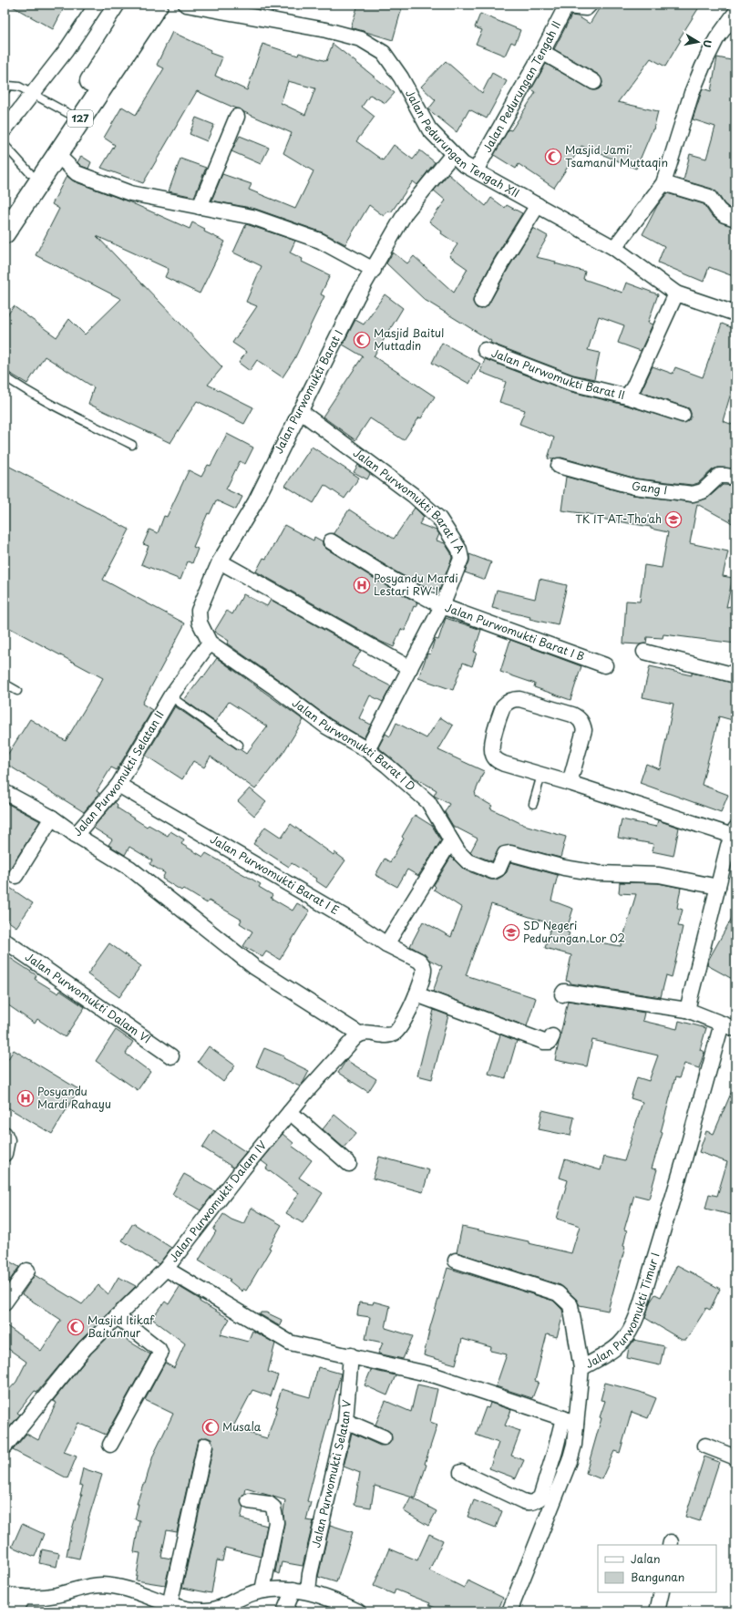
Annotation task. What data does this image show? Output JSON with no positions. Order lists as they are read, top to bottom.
{
  "streets": {
    "main road": ["127"],
    "street": [
      "Jalan Pedurungan Tengah II",
      "Jalan Pedurungan Tengah XII",
      "Jalan Purwomukti Barat II",
      "Jalan Purwomukti Barat I",
      "Gang I",
      "Jalan Purwomukti Barat I A",
      "Jalan Purwomukti Barat I B",
      "Jalan Purwomukti Barat I D",
      "Jalan Purwomukti Selatan II",
      "Jalan Purwomukti Barat I E",
      "Jalan Purwomukti Dalam VI",
      "Jalan Purwomukti Dalam IV",
      "Jalan Purwomukti Timur I",
      "Jalan Purwomukti Selatan V"
    ]
  },
  "crossings": [
    ["Jalan Pedurungan Tengah II", "Jalan Pedurungan Tengah XII"],
    ["Jalan Pedurungan Tengah XII", "Jalan Purwomukti Barat II"],
    ["Jalan Pedurungan Tengah XII", "Jalan Purwomukti Barat I"],
    ["Jalan Purwomukti Barat I", "Jalan Purwomukti Barat I A"],
    ["Jalan Purwomukti Barat I", "Jalan Purwomukti Barat I D"],
    ["Jalan Purwomukti Barat I", "Jalan Purwomukti Selatan II"],
    ["Jalan Purwomukti Barat I A", "Jalan Purwomukti Barat I B"],
    ["Jalan Purwomukti Barat I A", "Jalan Purwomukti Barat I D"],
    ["Jalan Purwomukti Barat I D", "Jalan Purwomukti Selatan II"],
    ["Jalan Purwomukti Selatan II", "Jalan Purwomukti Barat I E"]
  ],
  "places": {
    "mosque": [
      "Masjid Jami' Tsamanul Muttaqin",
      "Masjid Baitul Muttadin",
      "Masjid Itikaf Baitunnur",
      "Musala"
    ],
    "school or university": ["TK IT AT-Tho'ah", "SD Negeri Pedurungan Lor 02"],
    "hospital": ["Posyandu Mardi Lestari RW I", "Posyandu Mardi Rahayu"]
  },
  "legend": ["Jalan", "Bangunan"],
  "north": "right"
}
